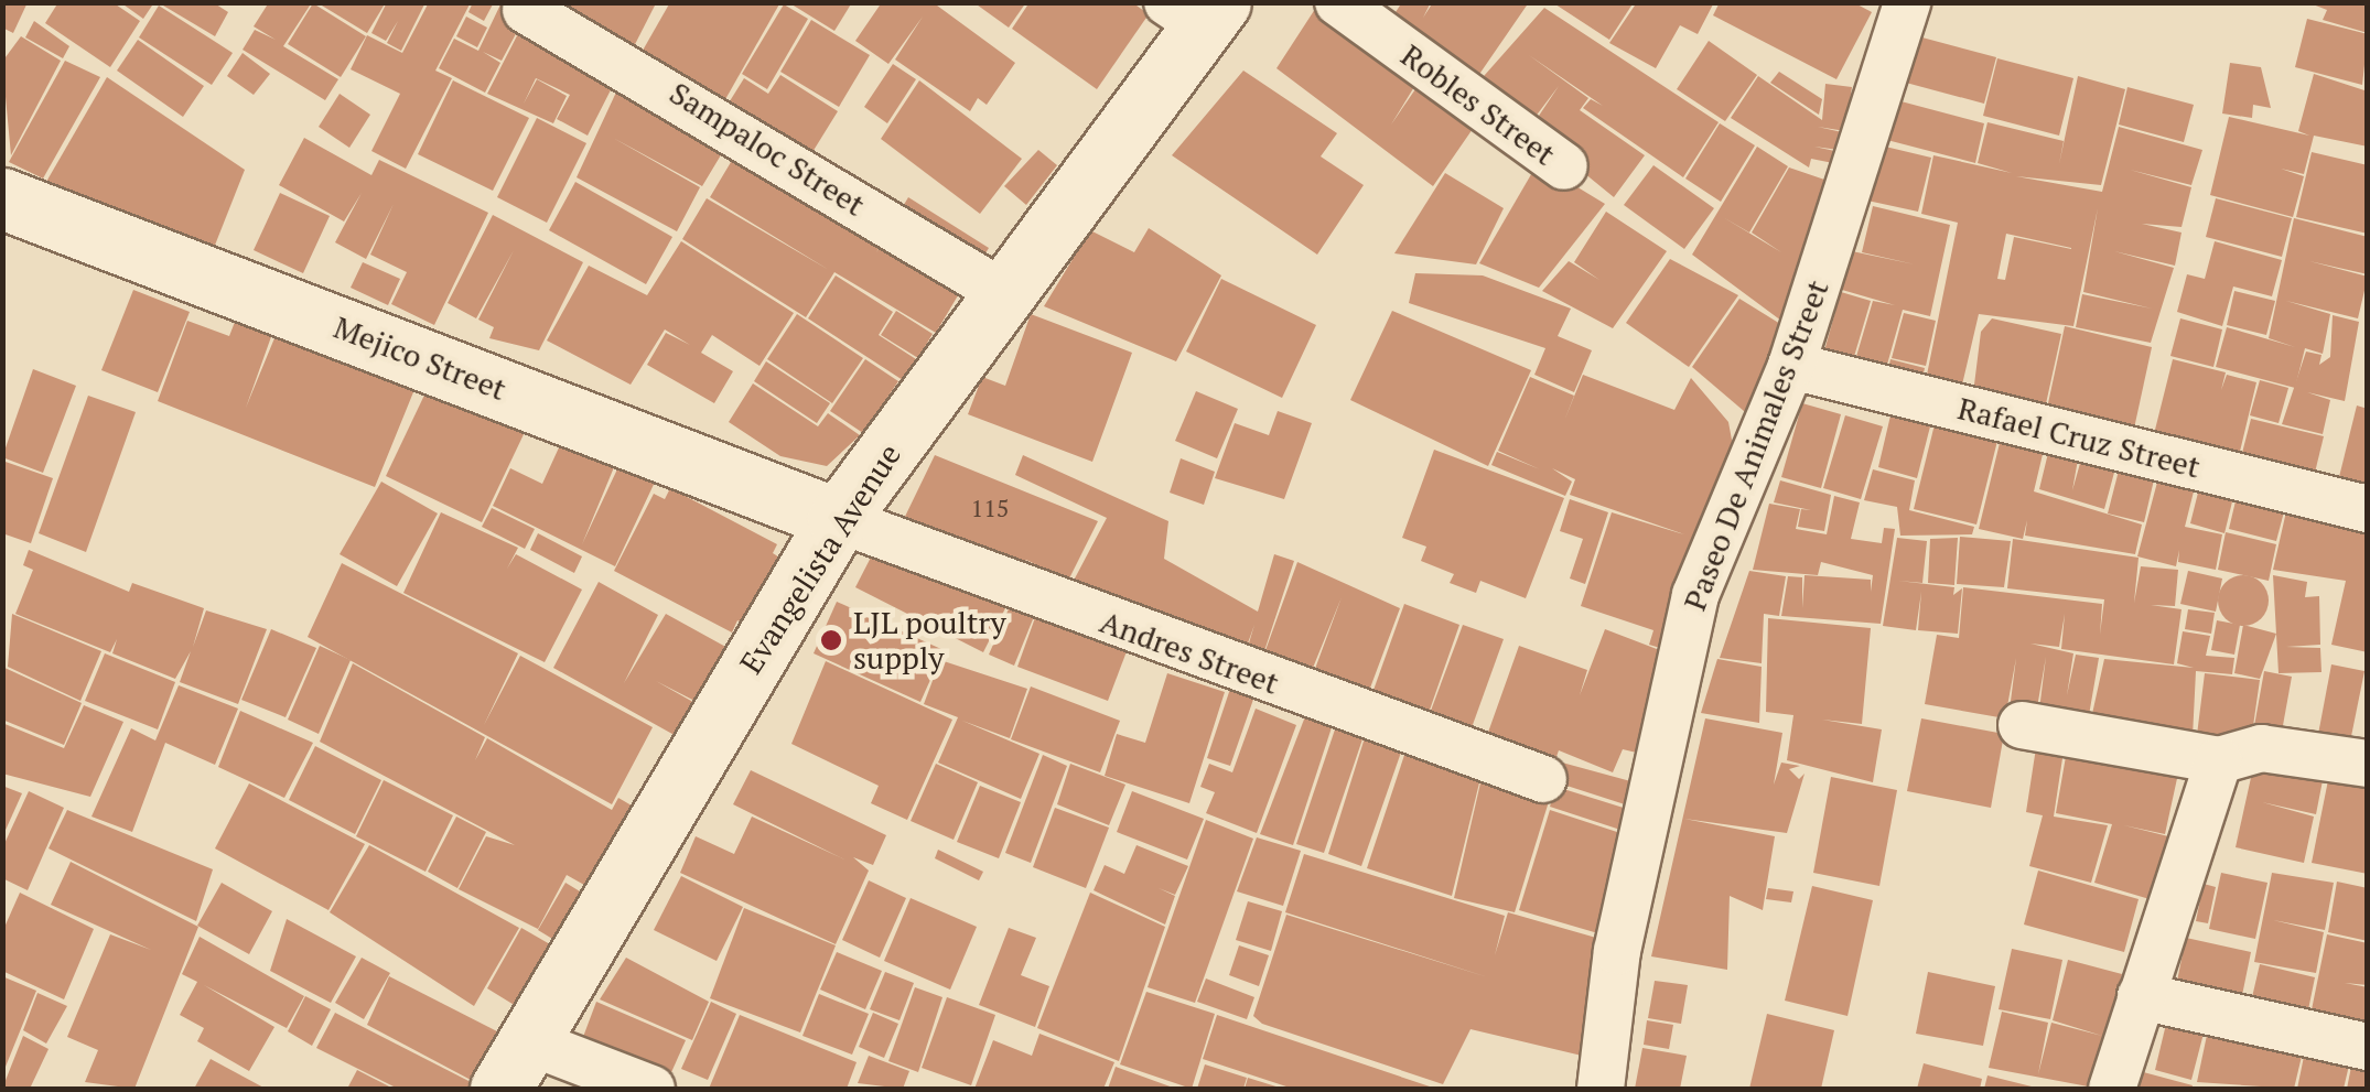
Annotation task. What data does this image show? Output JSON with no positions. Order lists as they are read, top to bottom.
{
  "streets": {
    "street": [
      "Robles Street",
      "Sampaloc Street",
      "Mejico Street",
      "Rafael Cruz Street",
      "Paseo De Animales Street",
      "Evangelista Avenue",
      "Andres Street"
    ]
  },
  "crossings": [
    ["Sampaloc Street", "Evangelista Avenue"],
    ["Mejico Street", "Evangelista Avenue"],
    ["Mejico Street", "Andres Street"],
    ["Rafael Cruz Street", "Paseo De Animales Street"],
    ["Evangelista Avenue", "Andres Street"]
  ],
  "places": ["LJL poultry supply"],
  "house_numbers": ["115"]
}
